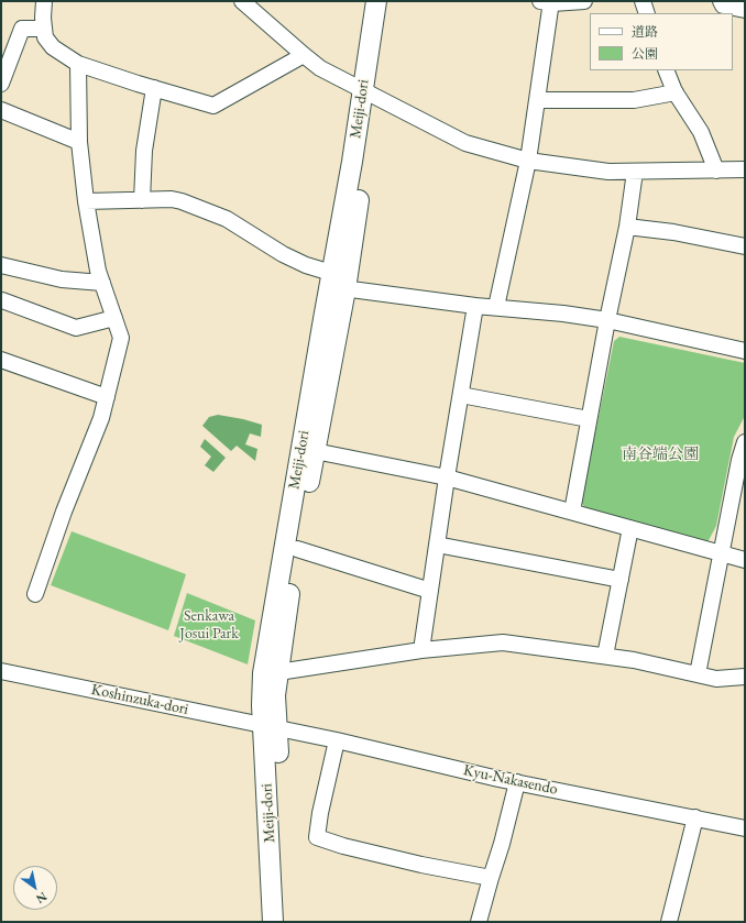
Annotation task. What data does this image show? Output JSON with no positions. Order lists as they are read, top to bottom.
{
  "streets": {
    "main road": ["Meiji-dori"],
    "street": ["Koshinzuka-dori", "Kyu-Nakasendo"]
  },
  "crossings": [
    ["Meiji-dori", "Koshinzuka-dori"],
    ["Meiji-dori", "Kyu-Nakasendo"],
    ["Koshinzuka-dori", "Kyu-Nakasendo"]
  ],
  "parks": ["南谷端公園", "Senkawa Josui Park"],
  "legend": ["道路", "公園"],
  "north": "bottom right"
}
